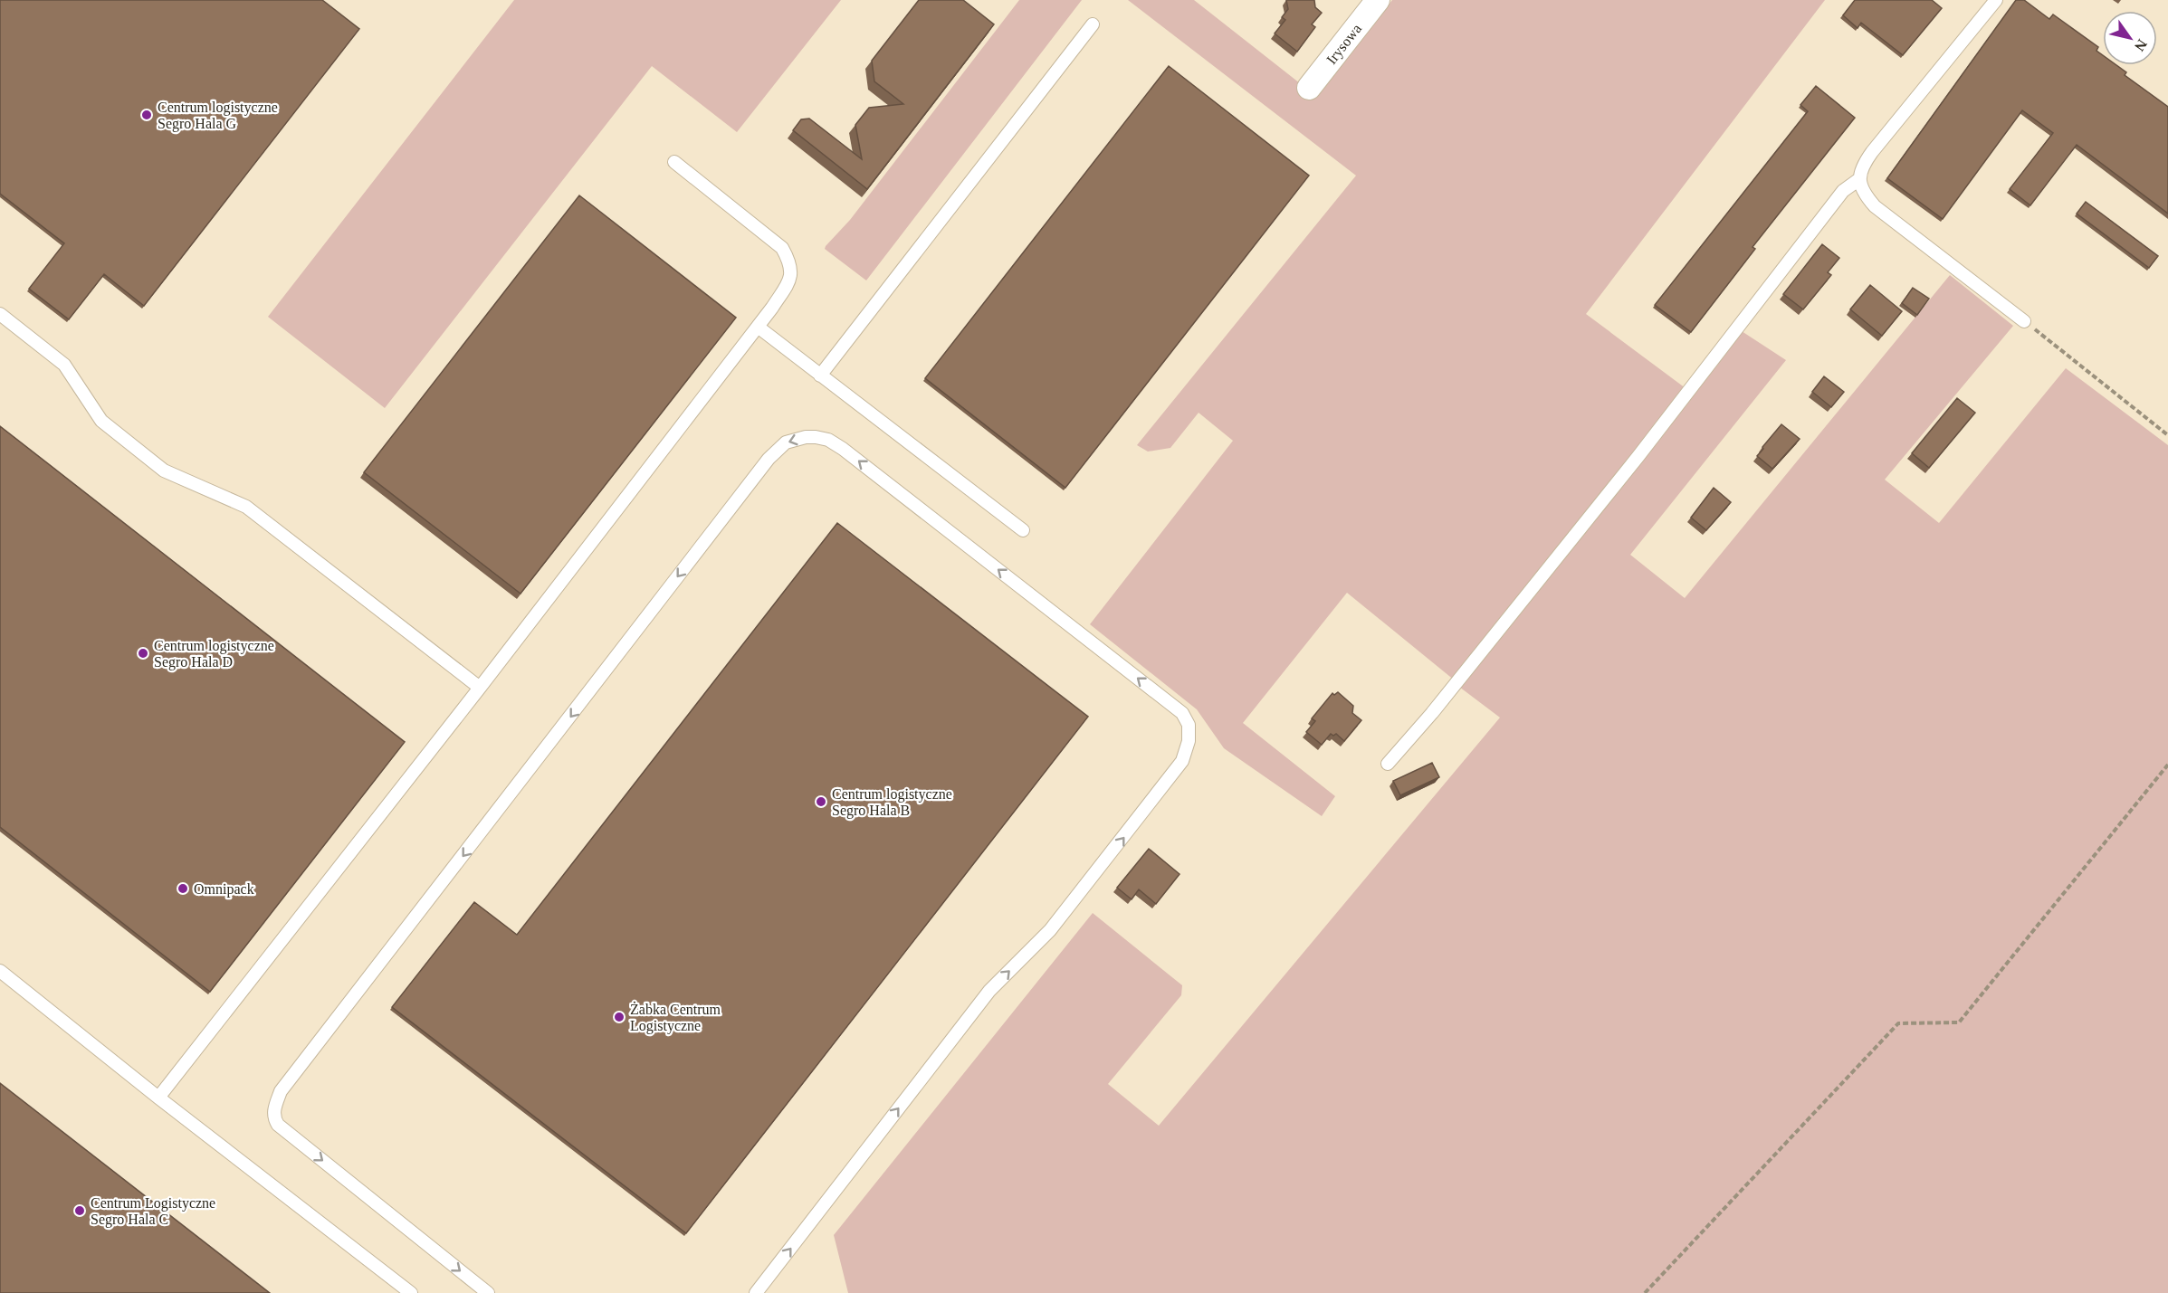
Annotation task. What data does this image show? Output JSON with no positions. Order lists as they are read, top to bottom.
{
  "streets": {
    "street": ["Irysowa"]
  },
  "places": [
    "Centrum logistyczne Segro Hala G",
    "Centrum logistyczne Segro Hala D",
    "Centrum logistyczne Segro Hala B",
    "Omnipack",
    "Żabka Centrum Logistyczne",
    "Centrum Logistyczne Segro Hala C"
  ],
  "north": "bottom right"
}
